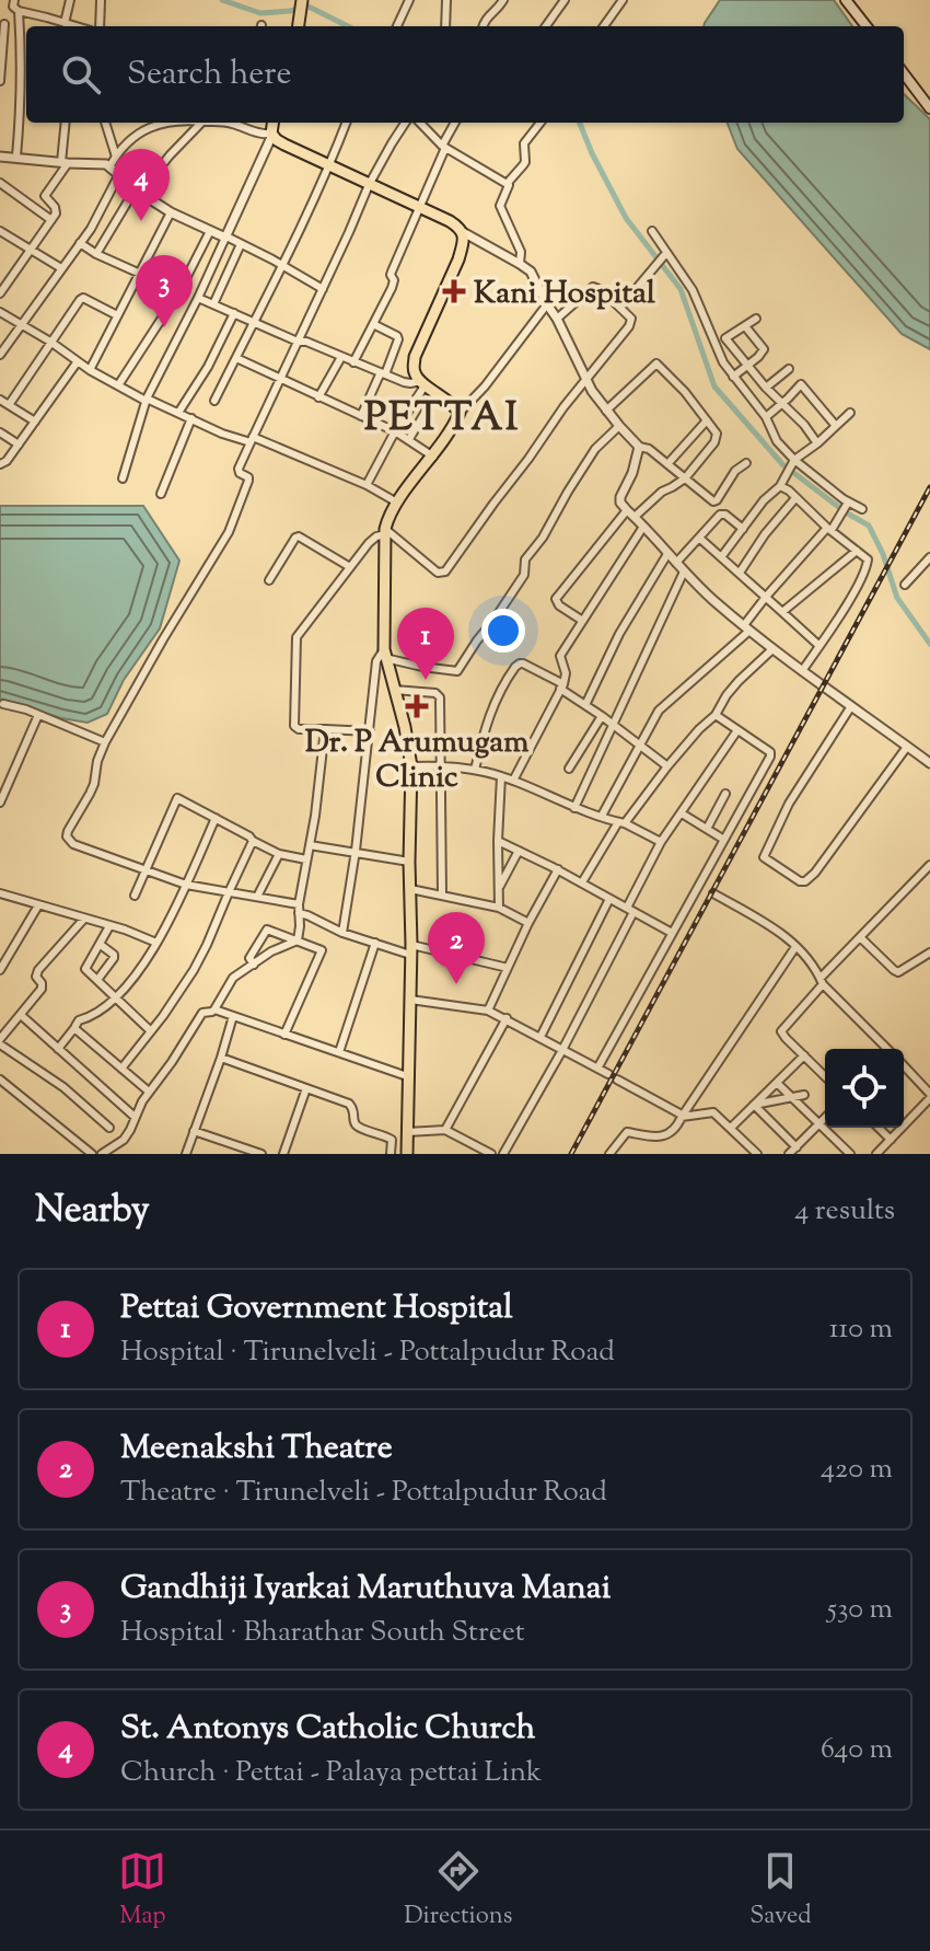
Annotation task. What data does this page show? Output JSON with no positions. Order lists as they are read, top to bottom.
{
  "districts": ["PETTAI"],
  "places": {
    "health": ["Kani Hospital", "Dr. P Arumugam Clinic"]
  },
  "page": {
    "search": "Search here",
    "pins": [
      "4",
      "3",
      "1",
      "2"
    ],
    "heading": ["Nearby", "4 results"],
    "list": [
      {
        "mark": "1",
        "name": "Pettai Government Hospital",
        "note": "Hospital · Tirunelveli - Pottalpudur Road",
        "value": "110 m"
      },
      {
        "mark": "2",
        "name": "Meenakshi Theatre",
        "note": "Theatre · Tirunelveli - Pottalpudur Road",
        "value": "420 m"
      },
      {
        "mark": "3",
        "name": "Gandhiji Iyarkai Maruthuva Manai",
        "note": "Hospital · Bharathar South Street",
        "value": "530 m"
      },
      {
        "mark": "4",
        "name": "St. Antonys Catholic Church",
        "note": "Church · Pettai - Palaya pettai Link",
        "value": "640 m"
      }
    ],
    "nav": ["Map", "Directions", "Saved"]
  }
}
